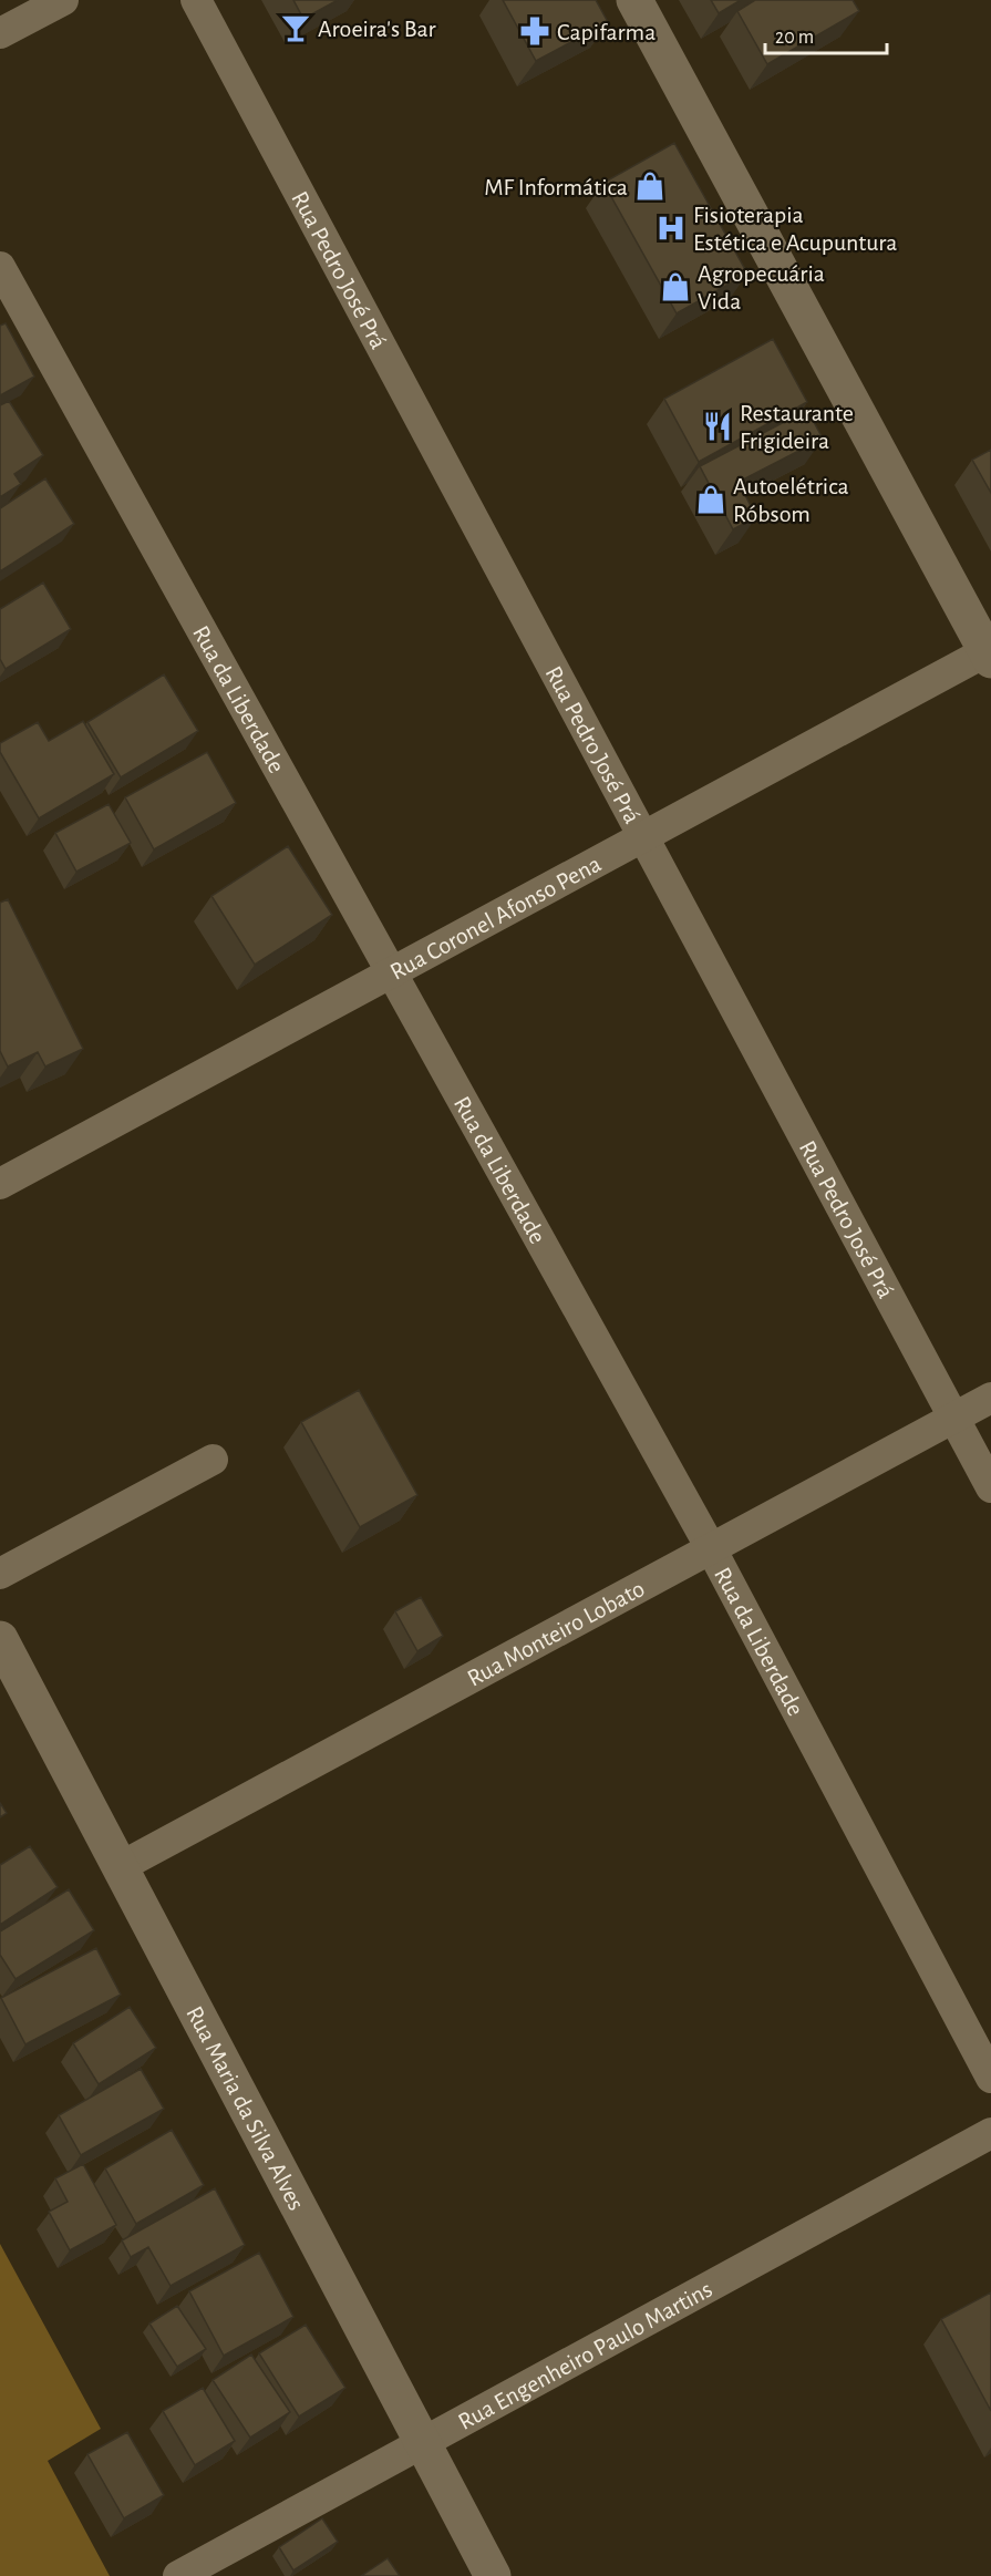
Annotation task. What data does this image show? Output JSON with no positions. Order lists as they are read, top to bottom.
{
  "streets": {
    "street": [
      "Rua Pedro José Prá",
      "Rua da Liberdade",
      "Rua Coronel Afonso Pena",
      "Rua Monteiro Lobato",
      "Rua Maria da Silva Alves",
      "Rua Engenheiro Paulo Martins"
    ]
  },
  "crossings": [
    ["Rua Pedro José Prá", "Rua Coronel Afonso Pena"],
    ["Rua Pedro José Prá", "Rua Monteiro Lobato"],
    ["Rua da Liberdade", "Rua Coronel Afonso Pena"],
    ["Rua da Liberdade", "Rua Monteiro Lobato"],
    ["Rua Monteiro Lobato", "Rua Maria da Silva Alves"],
    ["Rua Maria da Silva Alves", "Rua Engenheiro Paulo Martins"]
  ],
  "places": {
    "bar": ["Aroeira's Bar"],
    "pharmacy": ["Capifarma"],
    "shop": ["MF Informática", "Agropecuária Vida", "Autoelétrica Róbsom"],
    "hospital": ["Fisioterapia Estética e Acupuntura"],
    "restaurant": ["Restaurante Frigideira"]
  },
  "scale_bar": "20 m"
}
